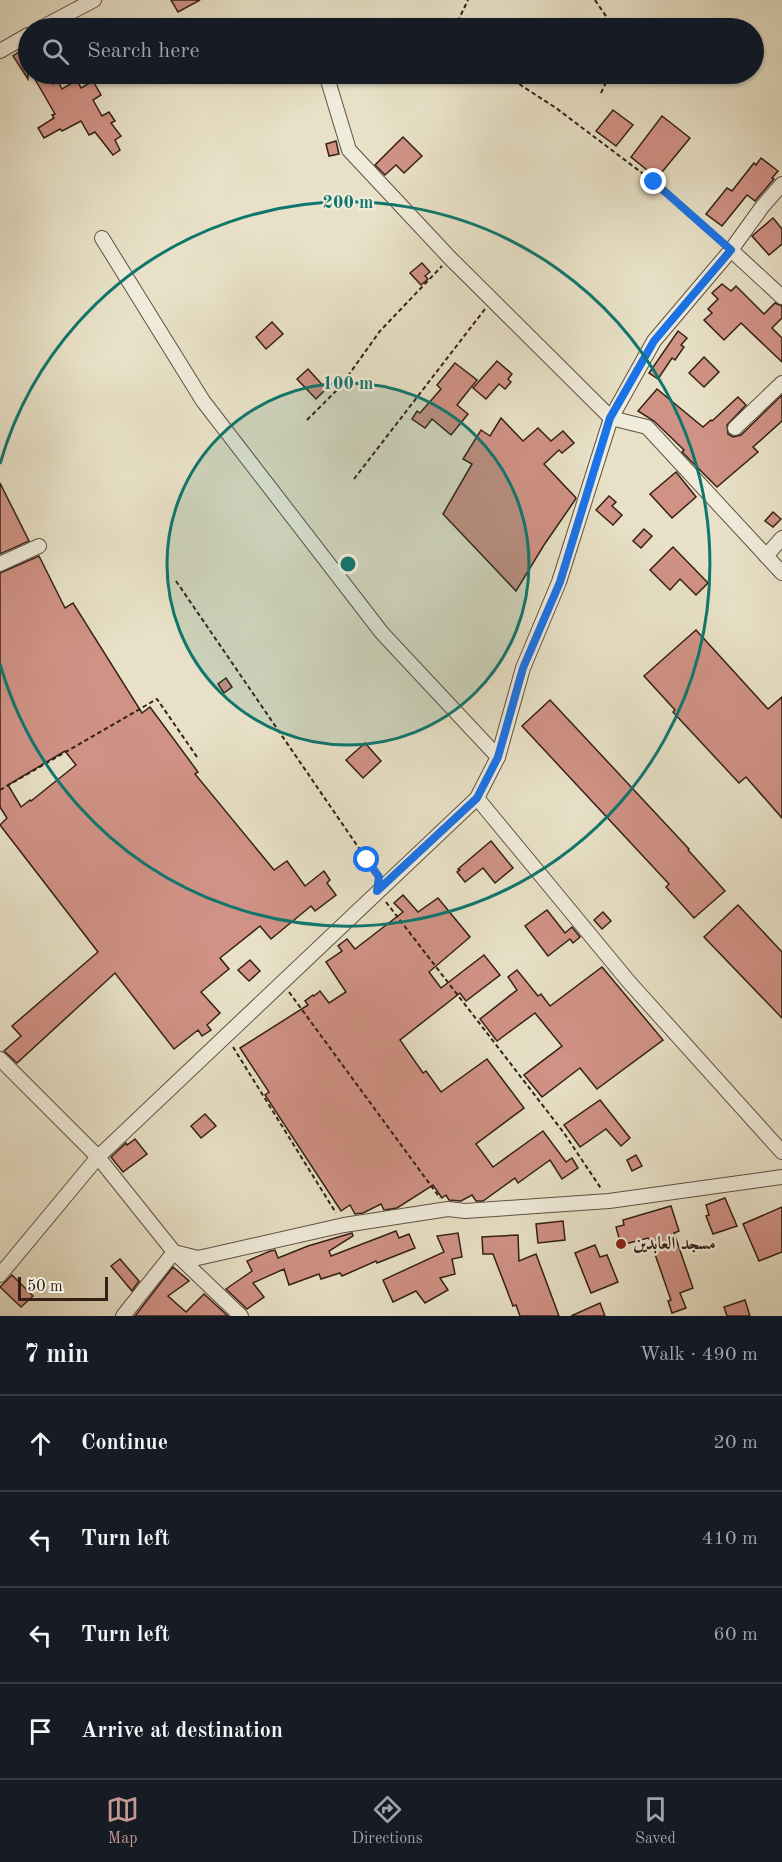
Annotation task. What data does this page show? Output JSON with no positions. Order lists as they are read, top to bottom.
{
  "places": ["مسجد العابدين"],
  "scale_bar": "50 m",
  "page": {
    "search": "Search here",
    "scale": "50 m",
    "heading": ["7 min", "Walk · 490 m"],
    "list": [
      ["Continue", "20 m"],
      ["Turn left", "410 m"],
      ["Turn left", "60 m"],
      "Arrive at destination"
    ],
    "nav": ["Map", "Directions", "Saved"]
  },
  "rings": ["200 m", "100 m"]
}
